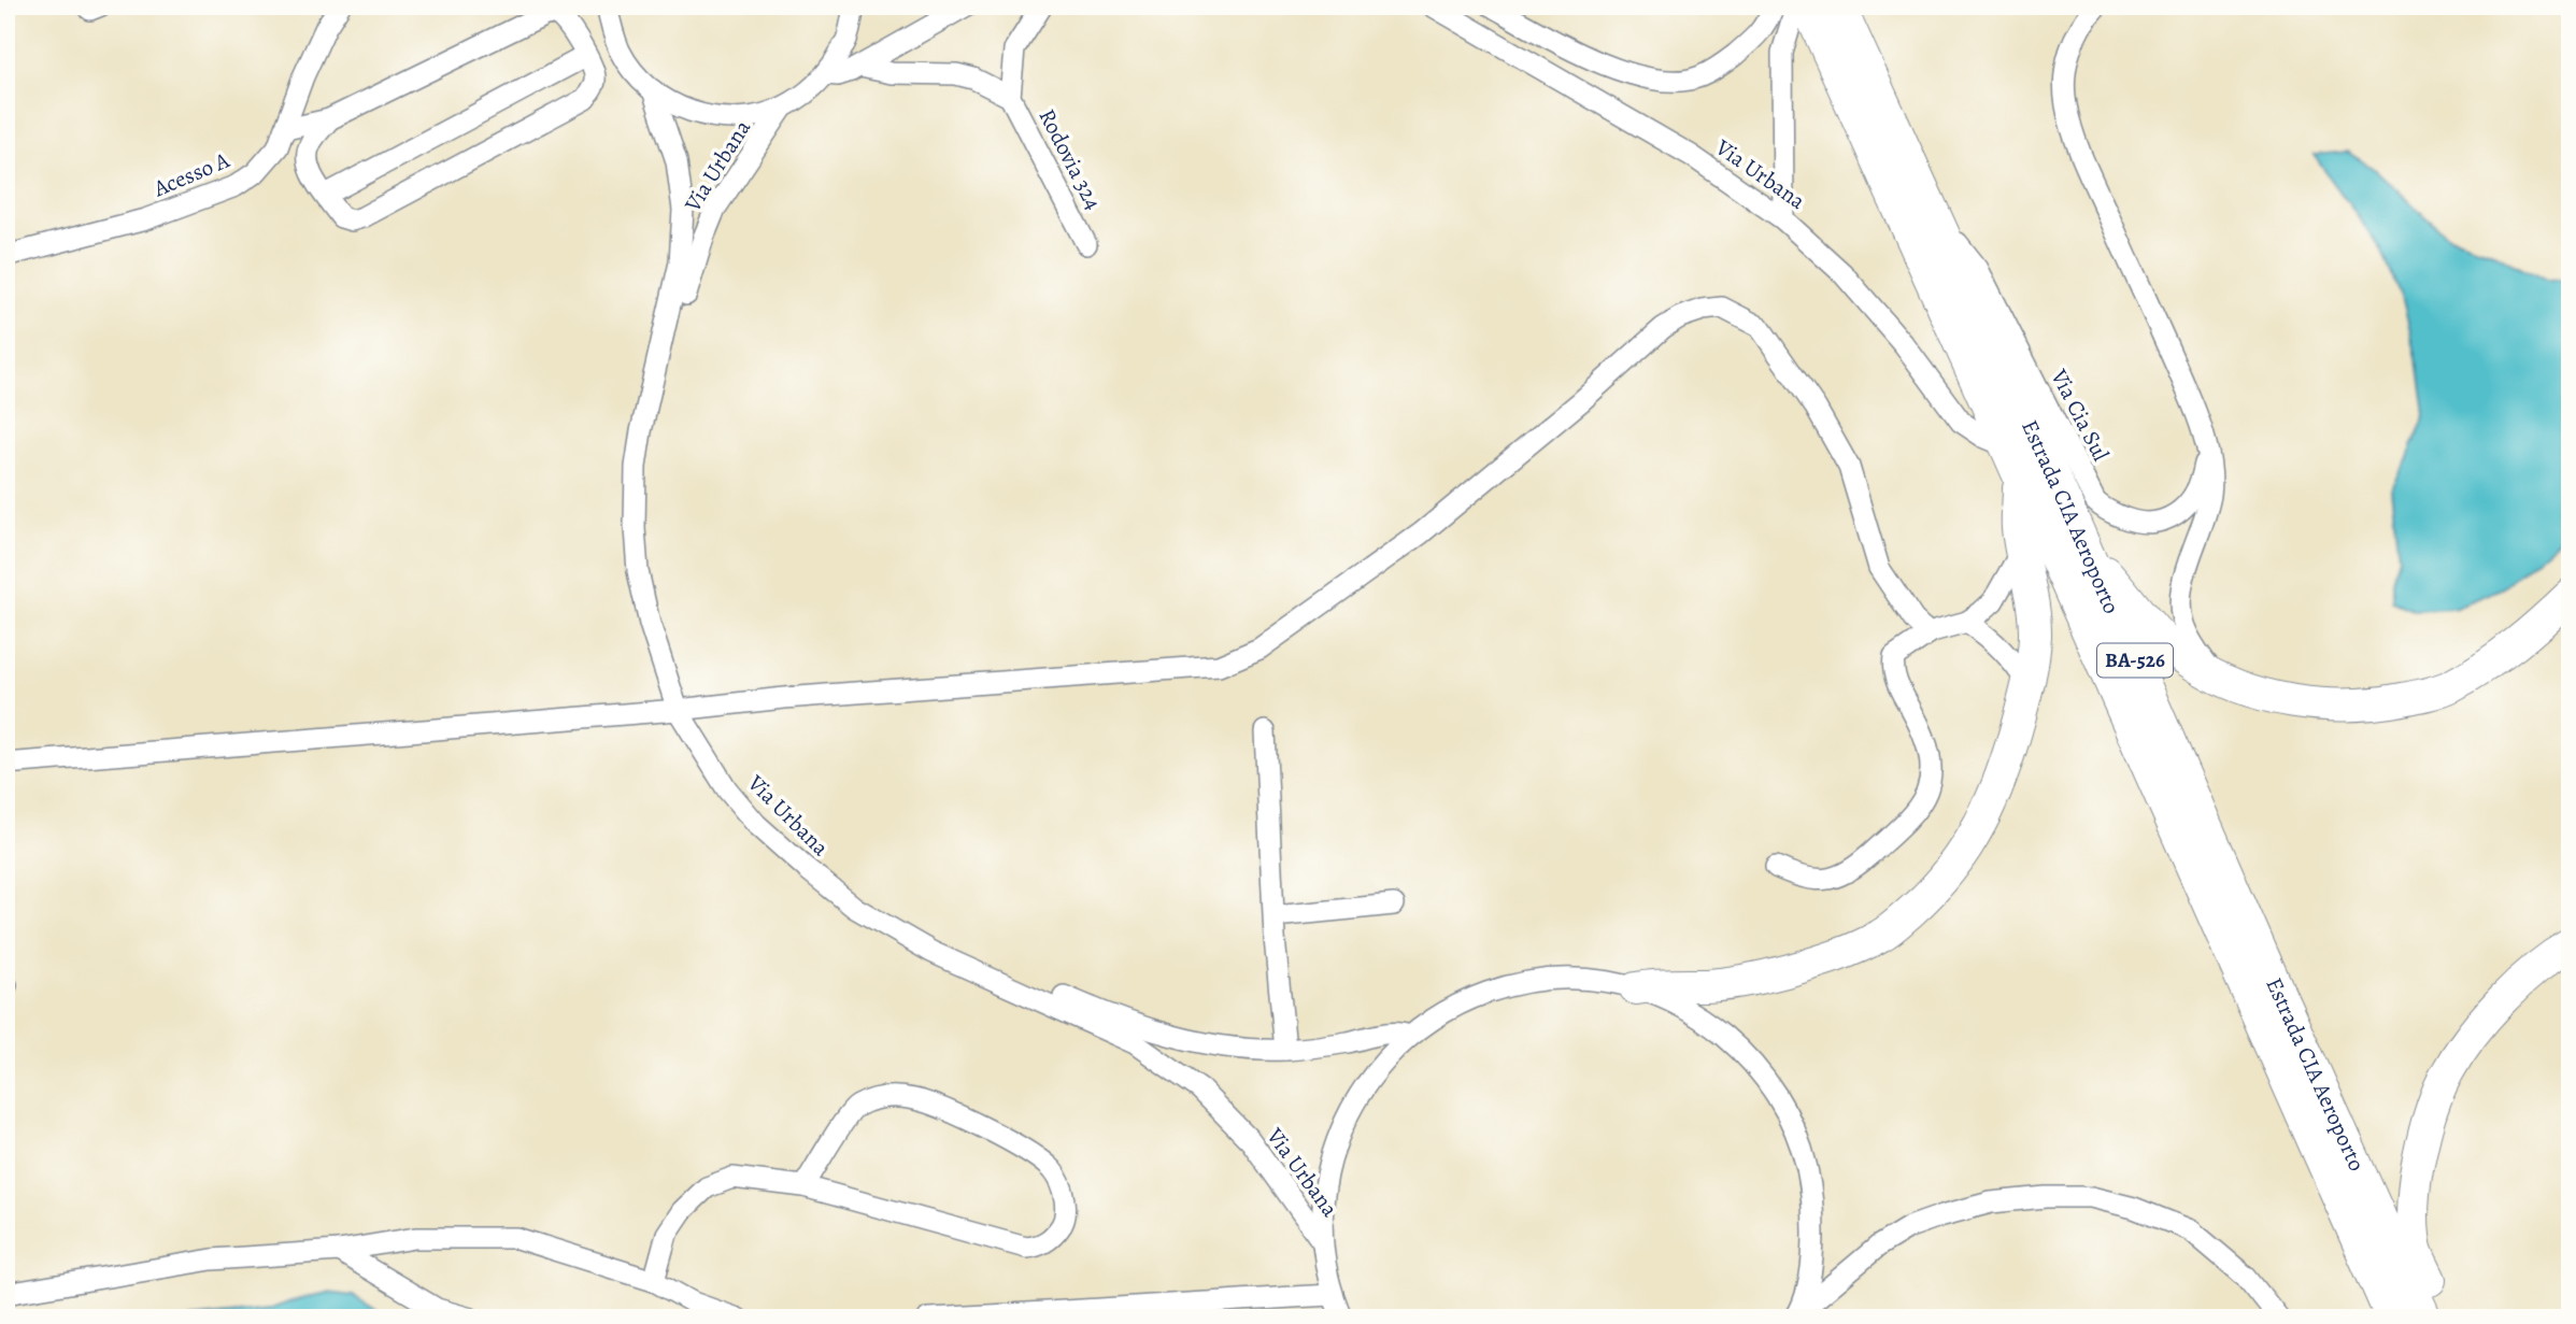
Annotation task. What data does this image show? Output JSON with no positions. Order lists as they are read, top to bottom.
{
  "streets": {
    "highway": ["Estrada CIA Aeroporto", "BA-526"],
    "street": [
      "Rodovia 324",
      "Via Urbana",
      "Acesso A",
      "Via Cia Sul"
    ]
  },
  "crossings": [
    ["Via Urbana", "Estrada CIA Aeroporto"],
    ["Via Cia Sul", "Estrada CIA Aeroporto"]
  ]
}
